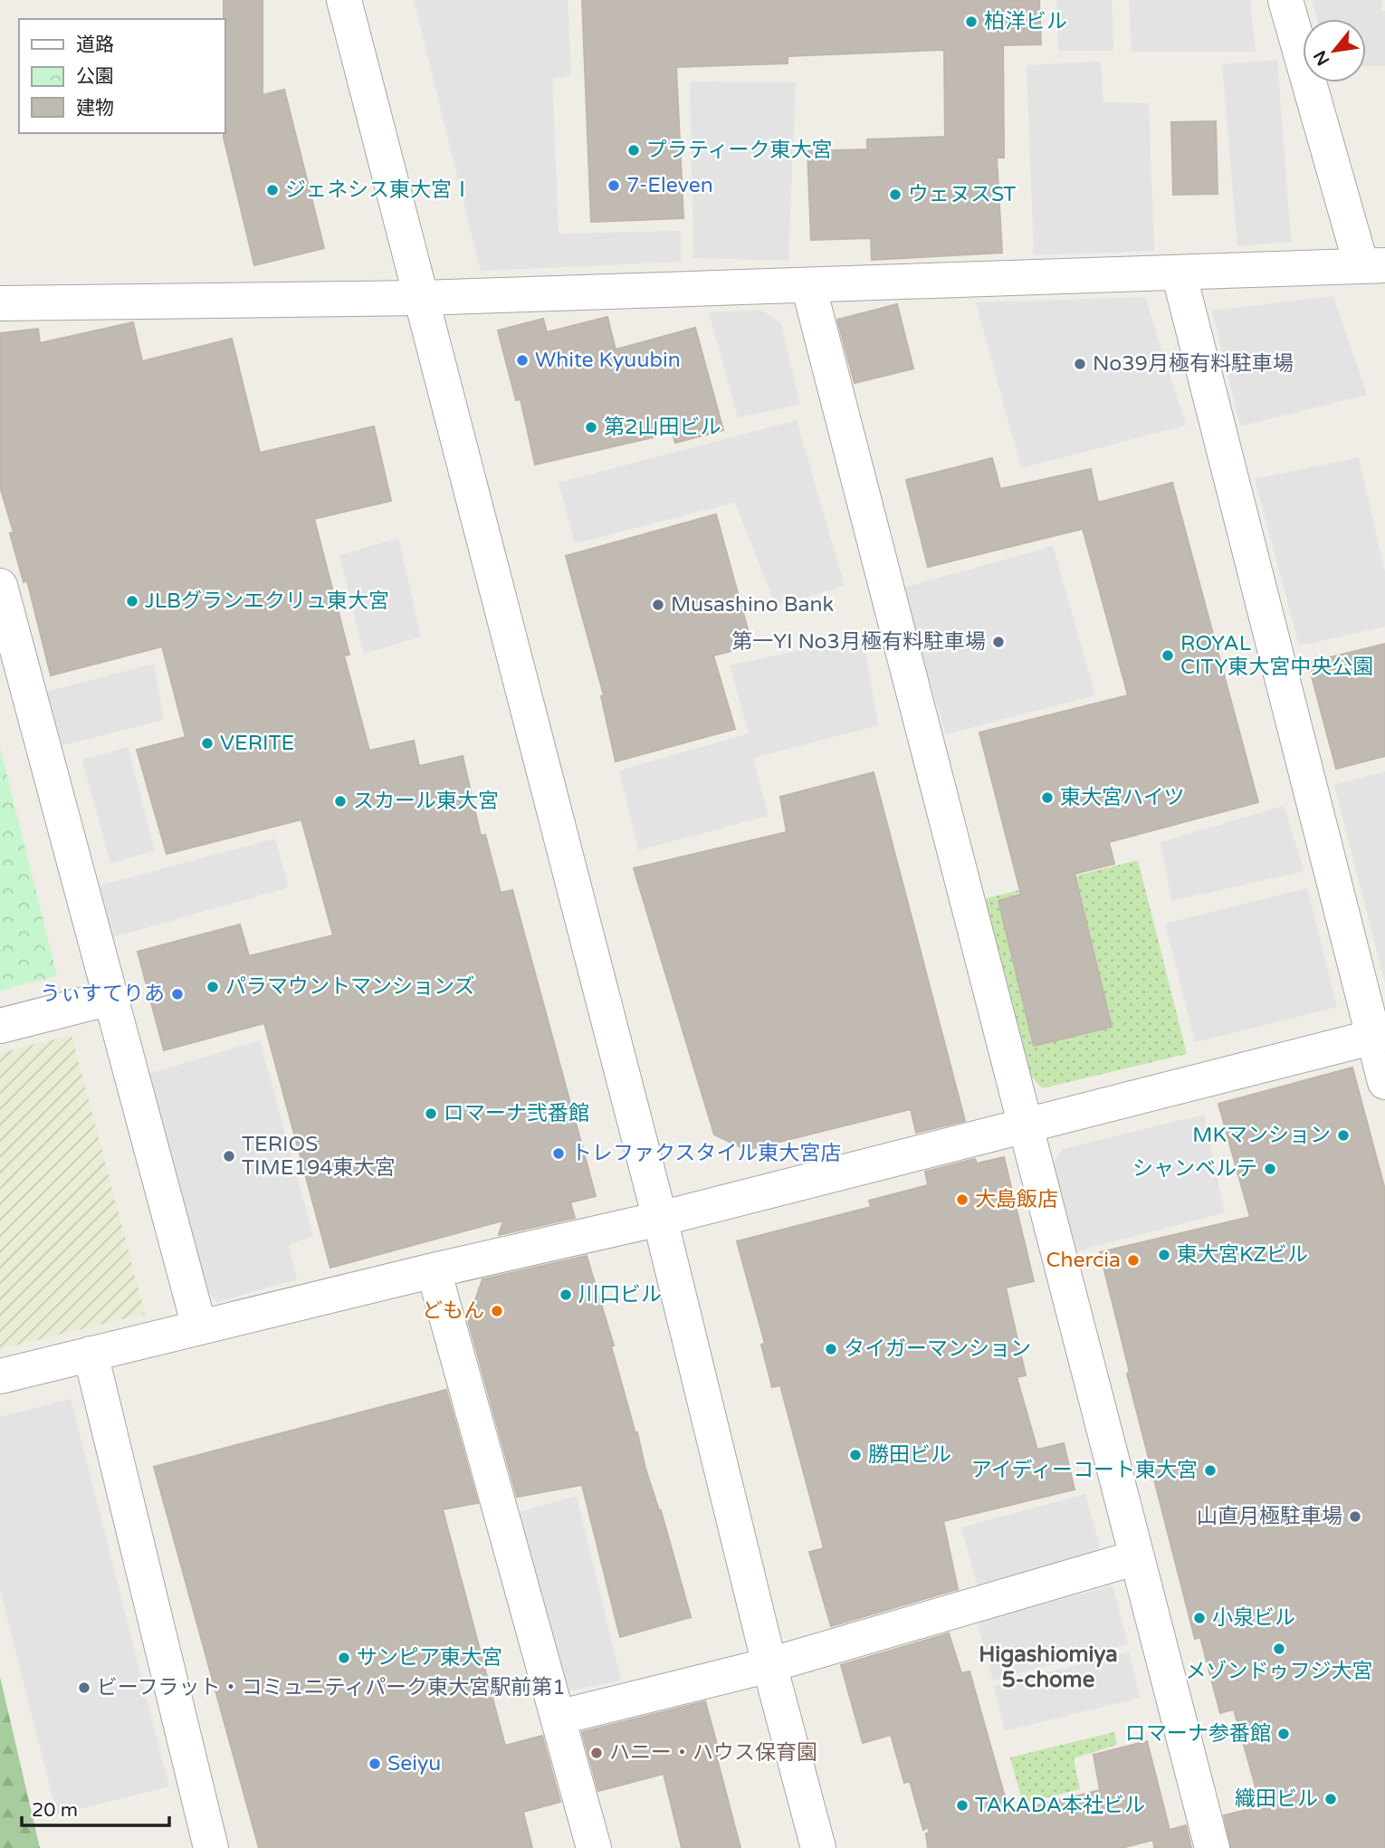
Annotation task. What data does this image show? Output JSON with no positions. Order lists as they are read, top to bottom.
{
  "districts": ["Higashiomiya 5-chome"],
  "places": [
    "柏洋ビル",
    "プラティーク東大宮",
    "7-Eleven",
    "ジェネシス東大宮Ⅰ",
    "ウェヌスST",
    "White Kyuubin",
    "No39月極有料駐車場",
    "第2山田ビル",
    "JLBグランエクリュ東大宮",
    "Musashino Bank",
    "第一YI No3月極有料駐車場",
    "ROYAL CITY東大宮中央公園",
    "VERITE",
    "東大宮ハイツ",
    "スカール東大宮",
    "パラマウントマンションズ",
    "うぃすてりあ",
    "ロマーナ弐番館",
    "MKマンション",
    "トレファクスタイル東大宮店",
    "TERIOS TIME194東大宮",
    "シャンベルテ",
    "大島飯店",
    "東大宮KZビル",
    "Chercia",
    "川口ビル",
    "どもん",
    "タイガーマンション",
    "勝田ビル",
    "アイディーコート東大宮",
    "山直月極駐車場",
    "小泉ビル",
    "メゾンドゥフジ大宮",
    "サンピア東大宮",
    "ビーフラット・コミュニティパーク東大宮駅前第1",
    "ロマーナ参番館",
    "ハニー・ハウス保育園",
    "Seiyu",
    "織田ビル",
    "TAKADA本社ビル"
  ],
  "legend": ["道路", "公園", "建物"],
  "scale_bar": "20 m",
  "north": "bottom left"
}
